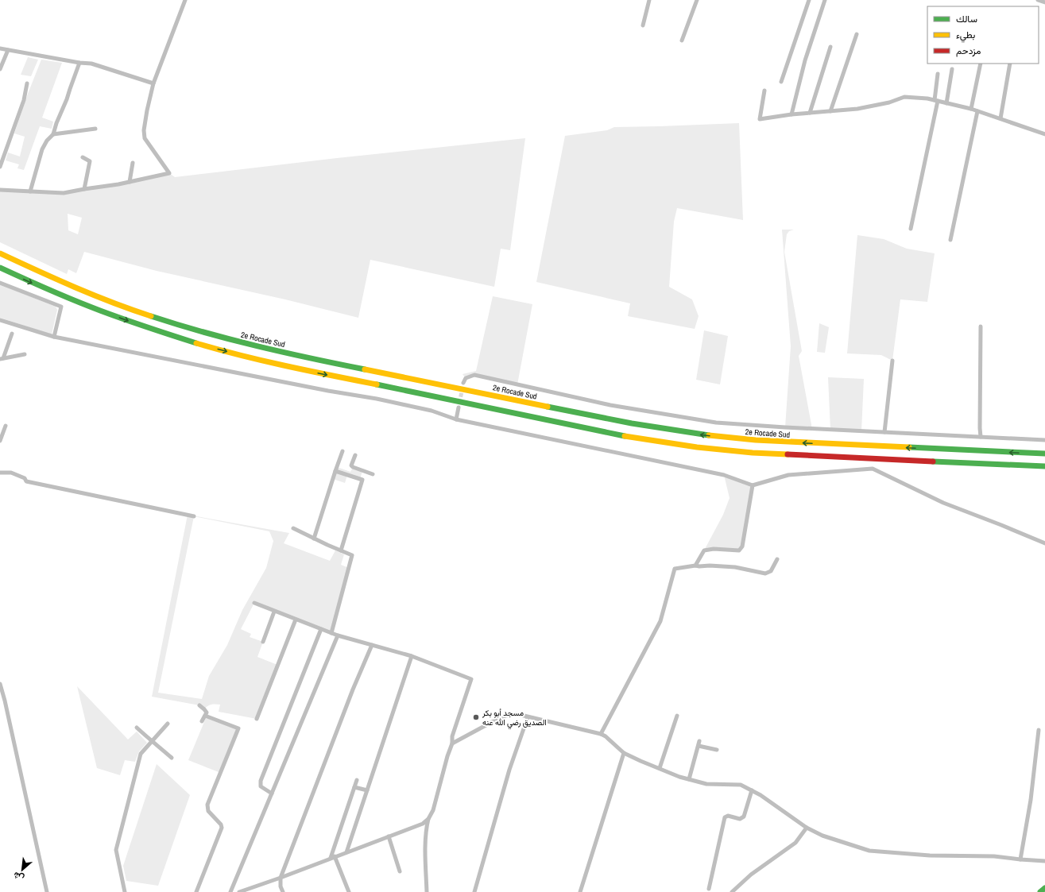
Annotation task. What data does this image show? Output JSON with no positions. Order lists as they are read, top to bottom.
{
  "streets": {
    "main road": ["2e Rocade Sud"]
  },
  "places": ["مسجد أبو بكر الصديق رضي الله عنه"],
  "legend": ["سالك", "بطيء", "مزدحم"],
  "north": "bottom left"
}
